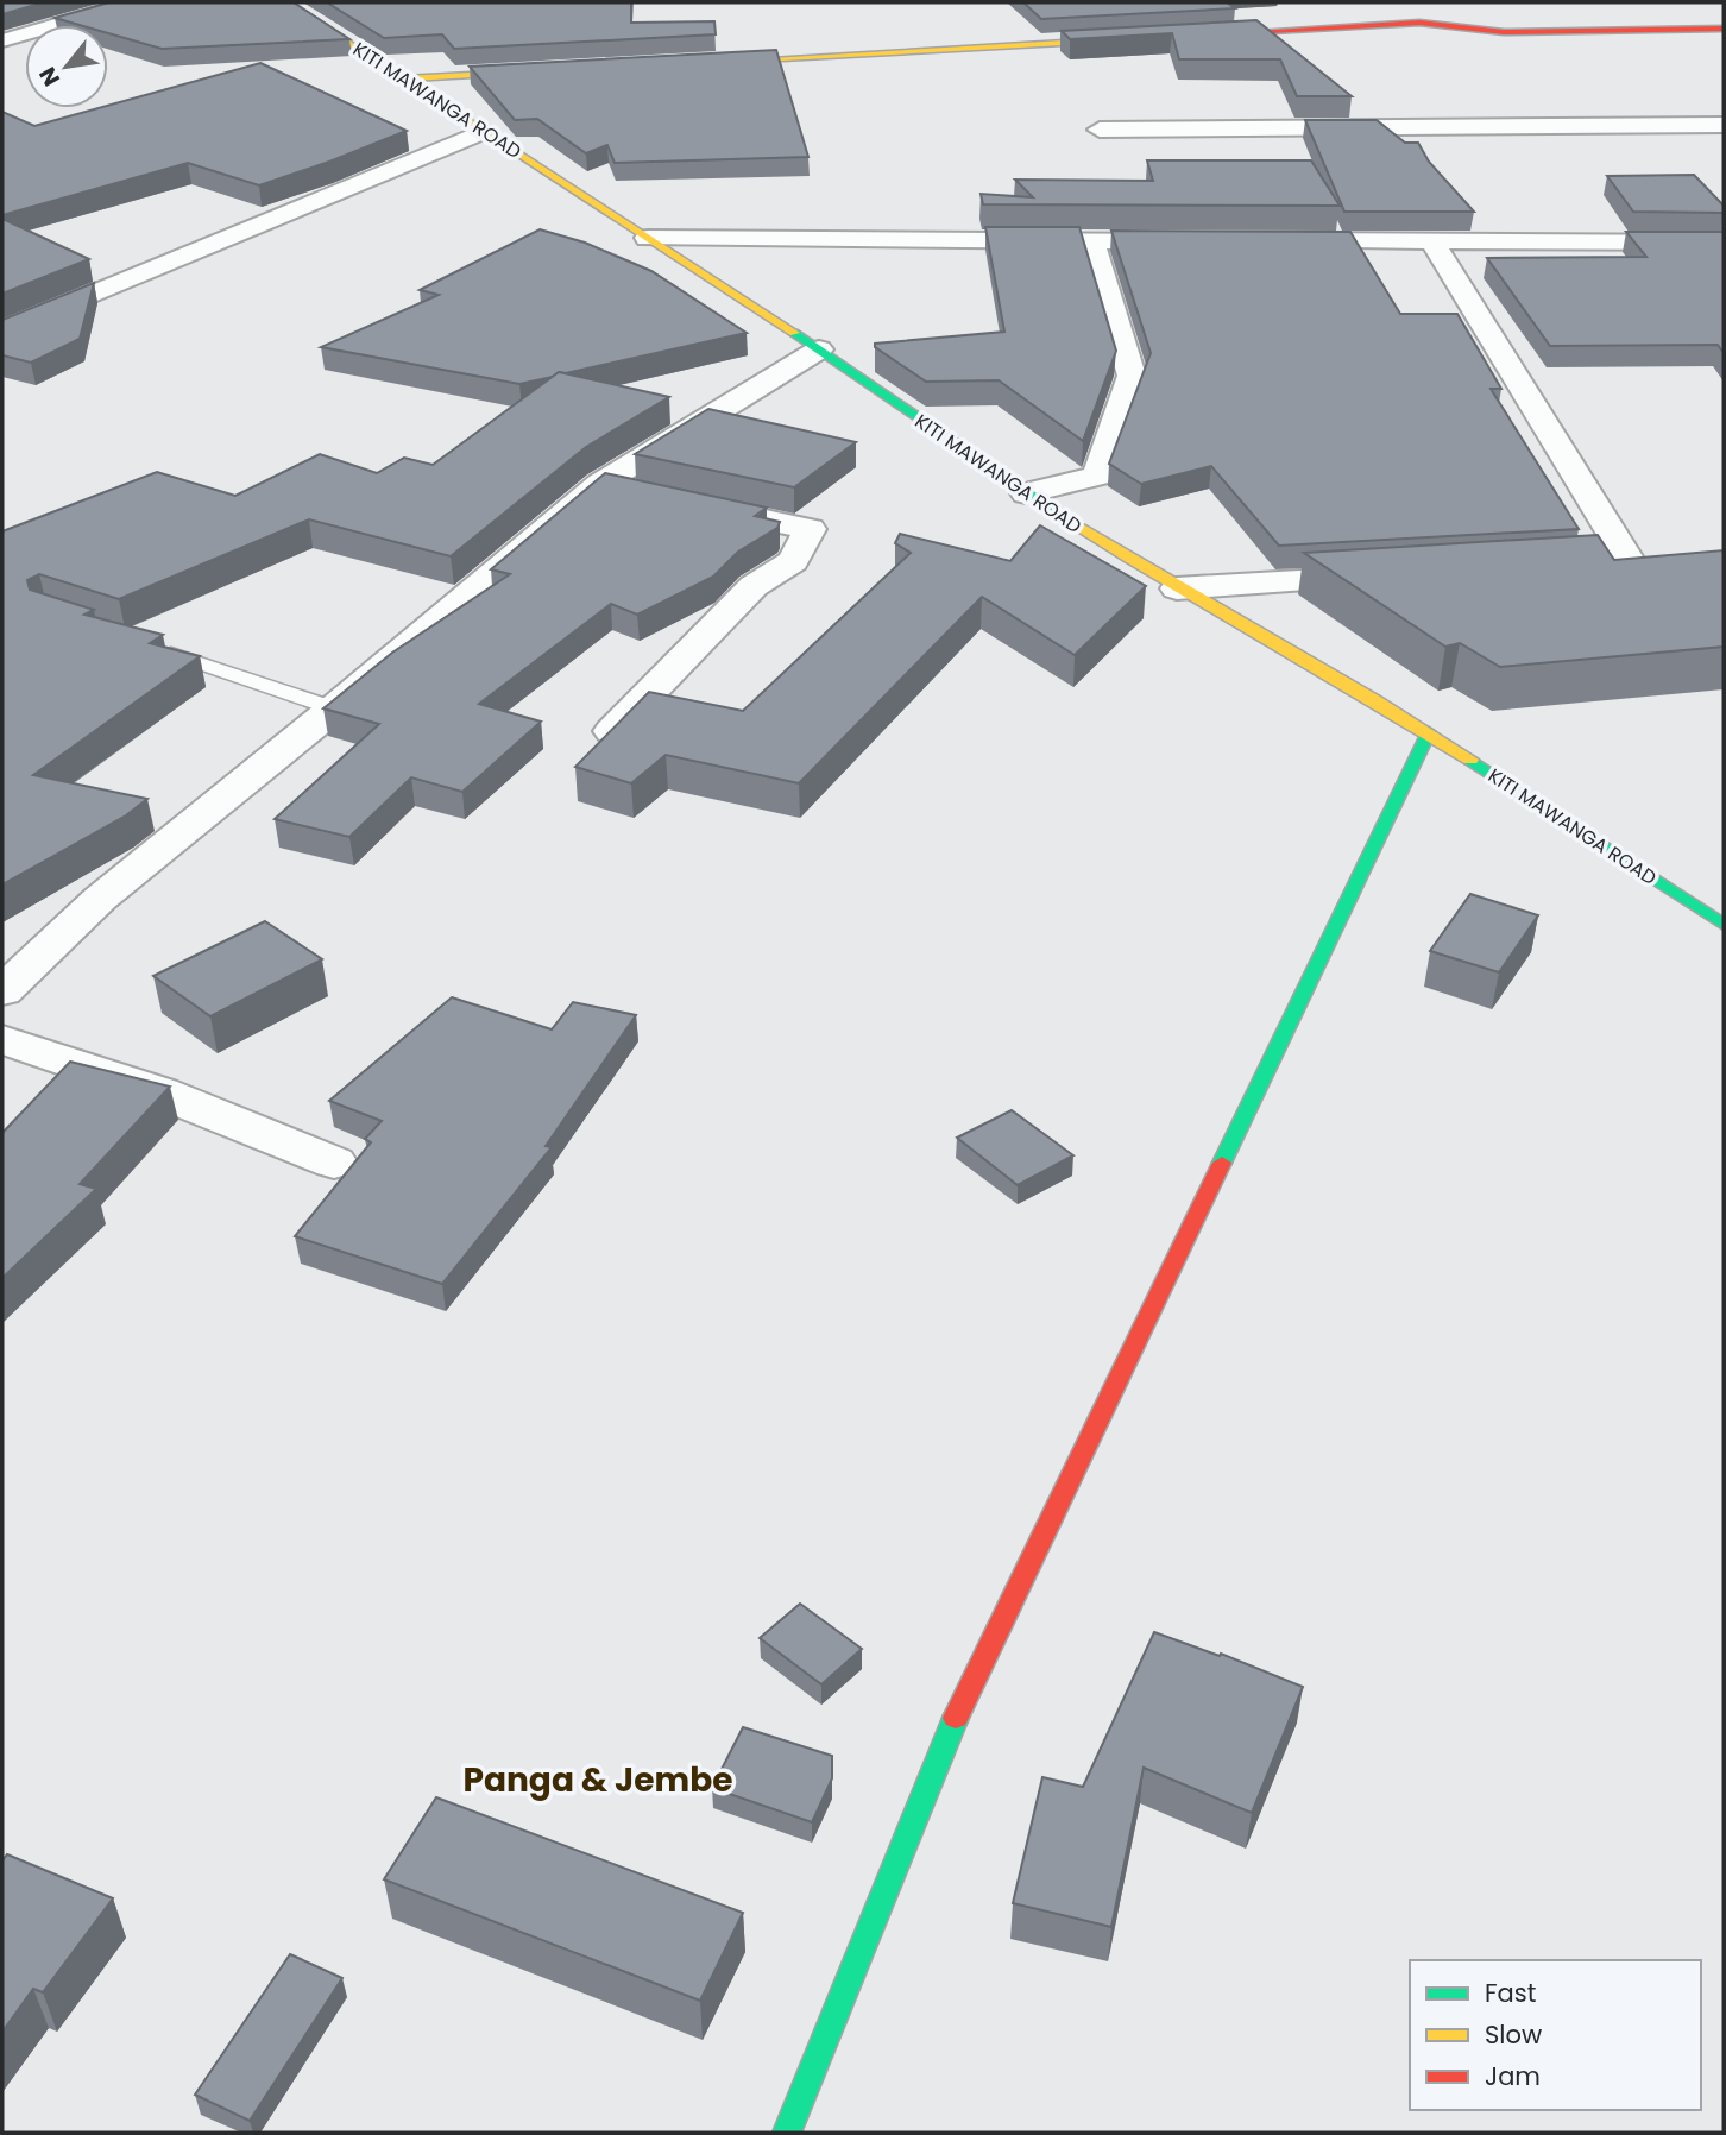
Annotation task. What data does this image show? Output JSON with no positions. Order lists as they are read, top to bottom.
{
  "streets": {
    "street": ["KITI MAWANGA ROAD"]
  },
  "districts": ["Panga & Jembe"],
  "legend": ["Fast", "Slow", "Jam"],
  "north": "bottom left"
}
